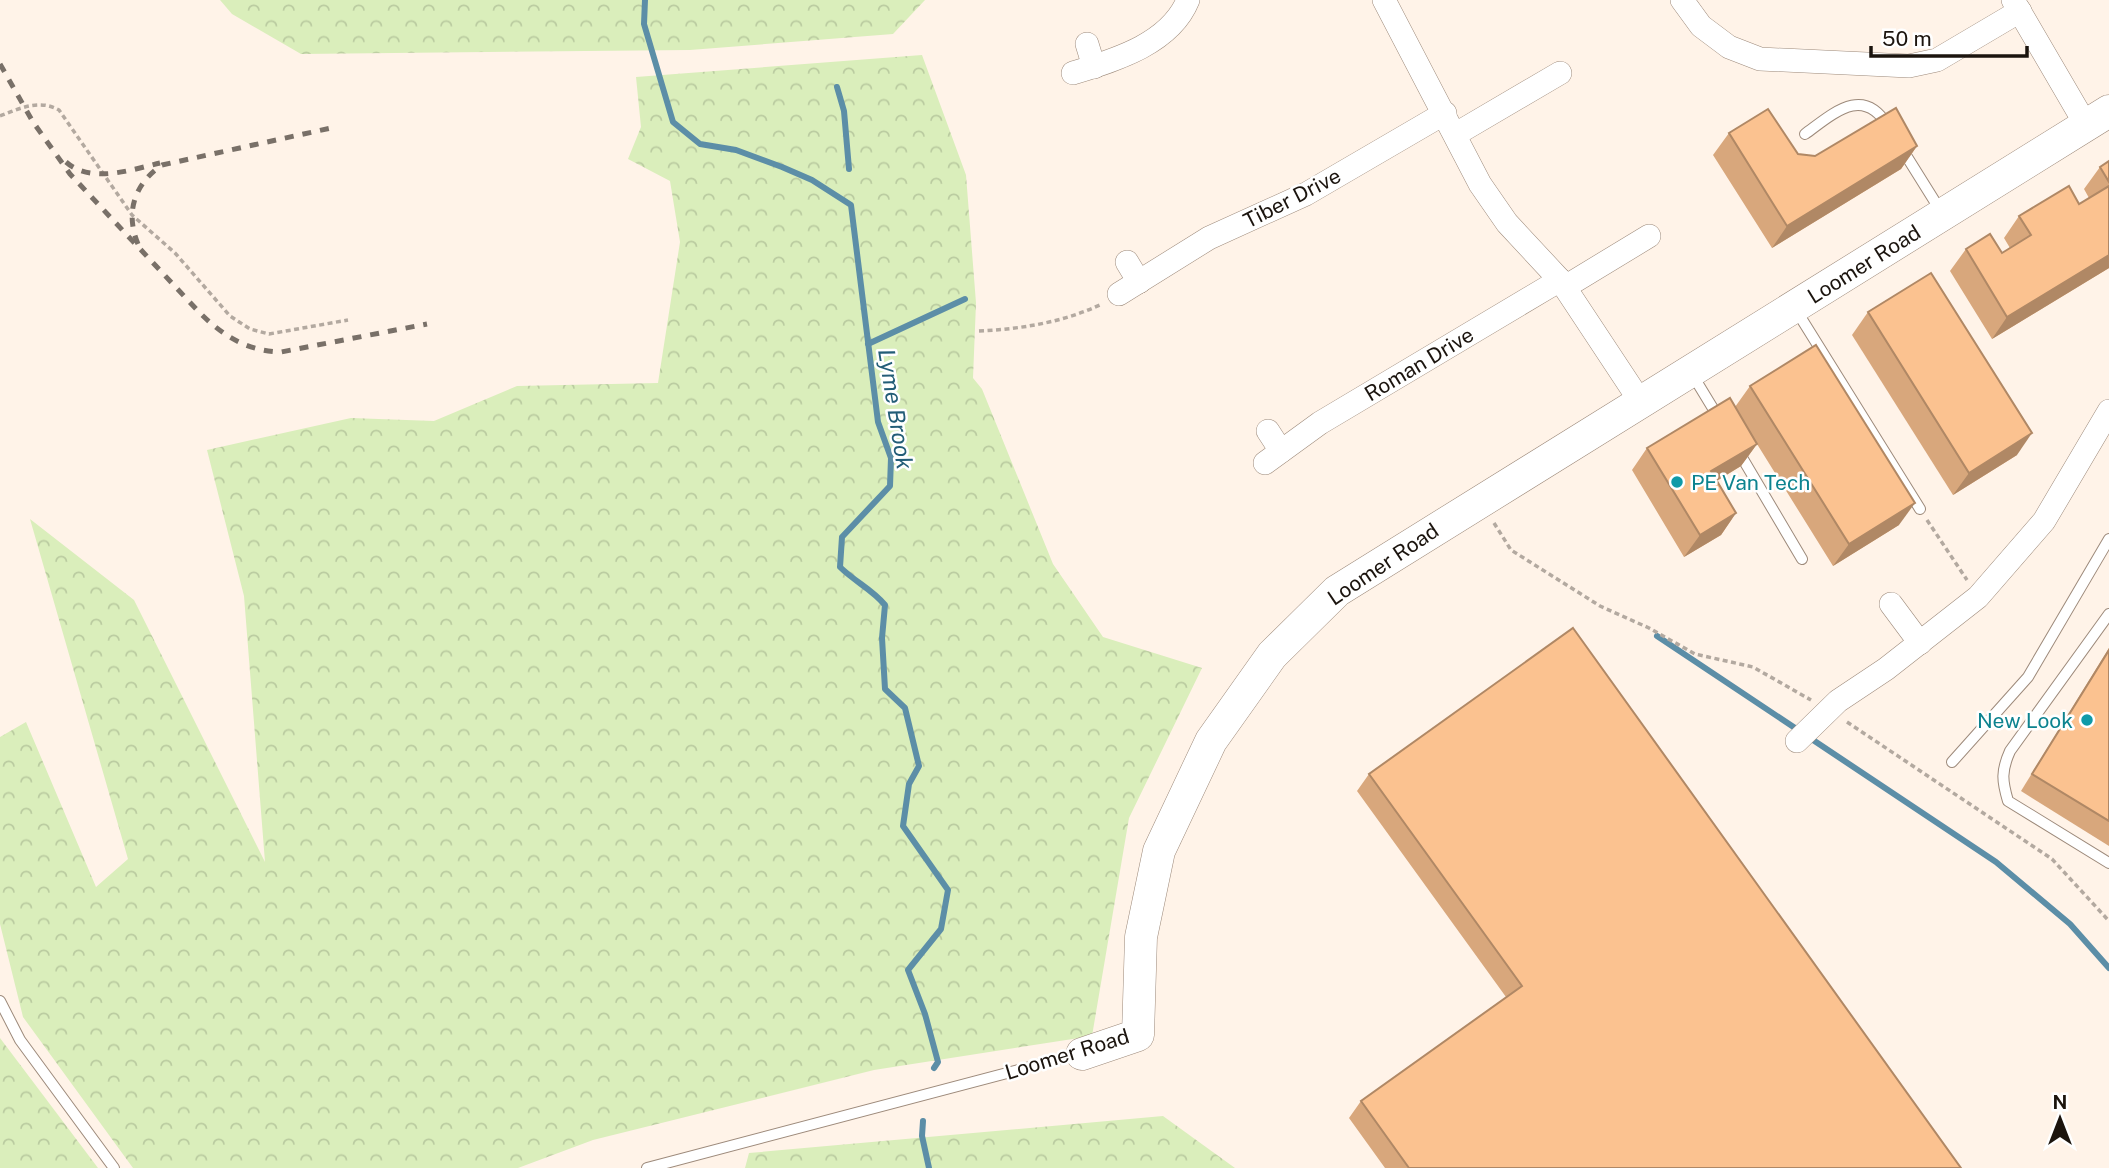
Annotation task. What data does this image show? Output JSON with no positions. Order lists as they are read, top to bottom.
{
  "streets": {
    "street": ["Tiber Drive", "Loomer Road", "Roman Drive"]
  },
  "water": ["Lyme Brook"],
  "places": ["PE Van Tech", "New Look"],
  "scale_bar": "50 m",
  "north": "top"
}
